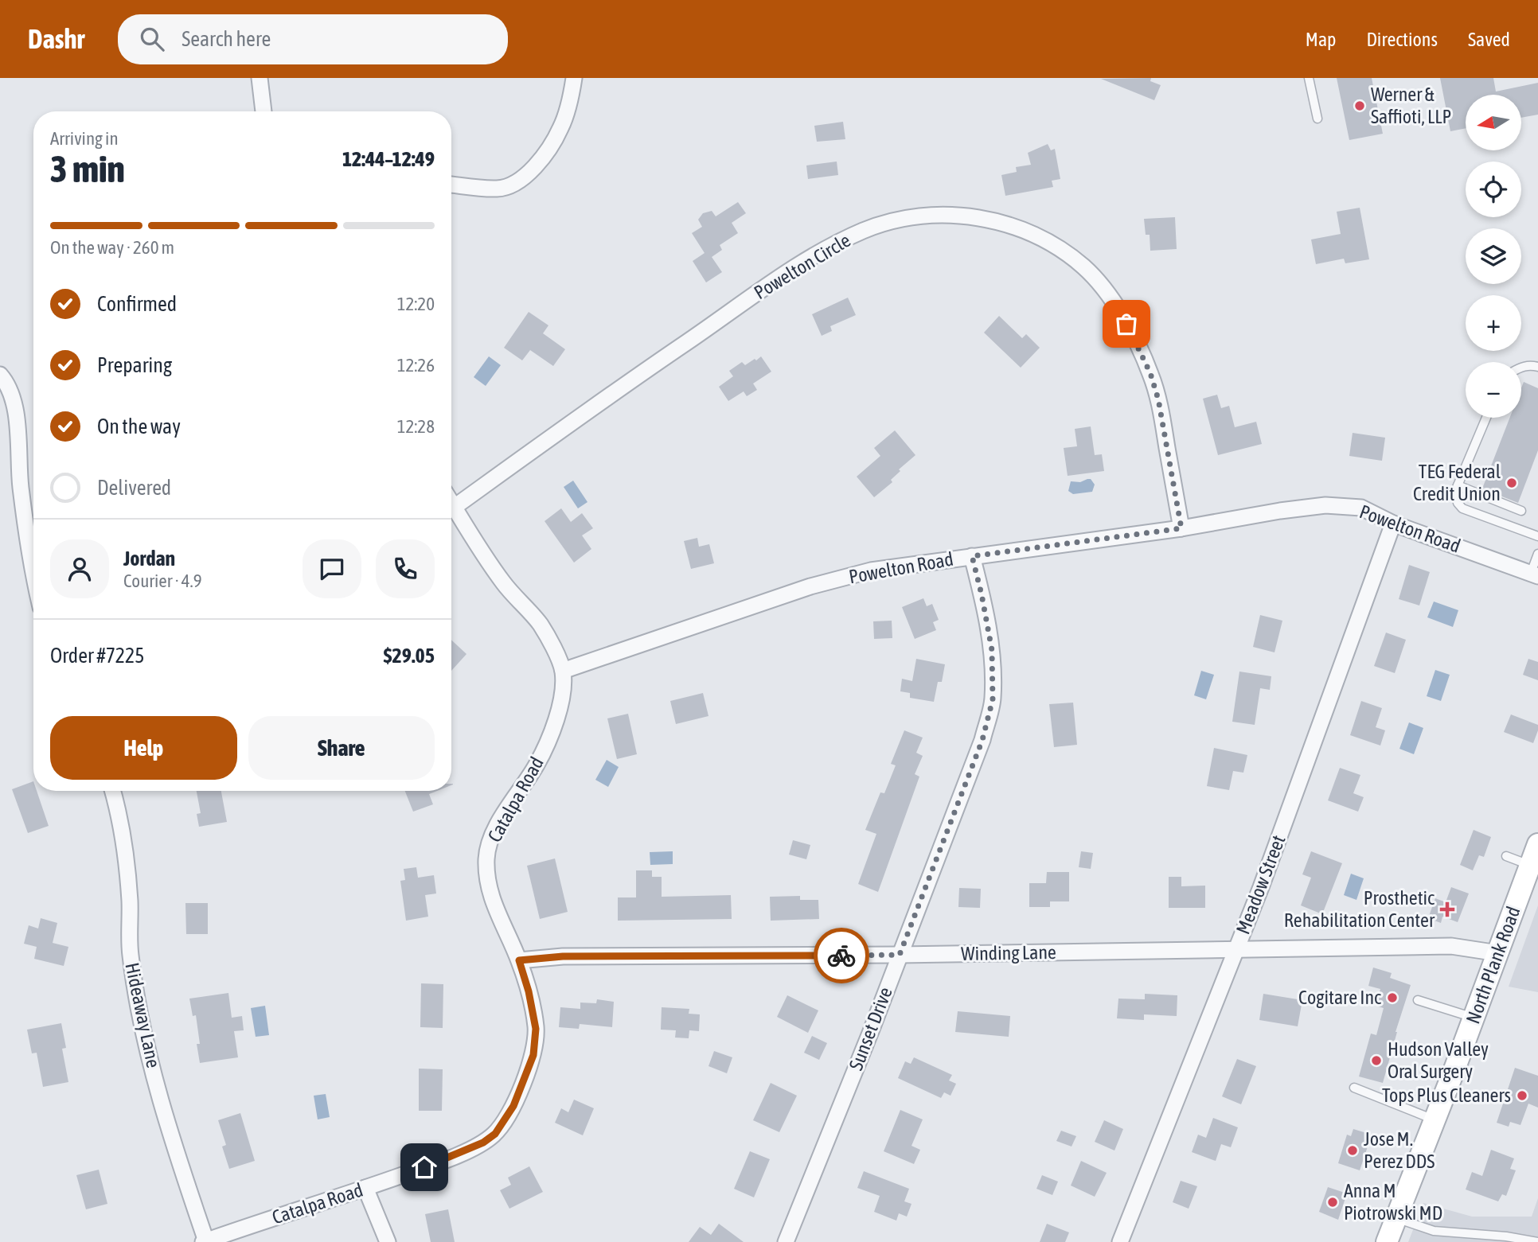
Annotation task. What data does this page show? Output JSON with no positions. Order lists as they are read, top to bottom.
{
  "streets": {
    "main road": ["North Plank Road"],
    "street": [
      "Powelton Circle",
      "Powelton Road",
      "Catalpa Road",
      "Meadow Street",
      "Winding Lane",
      "Hideaway Lane",
      "Sunset Drive"
    ]
  },
  "crossings": [
    ["Powelton Circle", "Powelton Road"],
    ["Powelton Circle", "Catalpa Road"],
    ["Powelton Road", "Catalpa Road"],
    ["Powelton Road", "Meadow Street"],
    ["Powelton Road", "Sunset Drive"],
    ["Catalpa Road", "Winding Lane"],
    ["Catalpa Road", "Hideaway Lane"],
    ["Meadow Street", "Winding Lane"],
    ["Winding Lane", "North Plank Road"],
    ["Winding Lane", "Sunset Drive"]
  ],
  "places": {
    "other": [
      "Werner & Saffioti, LLP",
      "TEG Federal Credit Union",
      "Cogitare Inc",
      "Hudson Valley Oral Surgery",
      "Tops Plus Cleaners",
      "Jose M. Perez DDS",
      "Anna M Piotrowski MD"
    ],
    "health": ["Prosthetic Rehabilitation Center"]
  },
  "north": "left",
  "page": {
    "header": "Dashr",
    "search": "Search here",
    "nav": ["Map", "Directions", "Saved"],
    "map_buttons": ["+", "−"],
    "heading": ["3 min", "Arriving in", "12:44–12:49"],
    "panel": [
      "Jordan",
      "Courier · 4.9",
      "Order #7225",
      "$29.05"
    ],
    "bar": "On the way · 260 m",
    "list": [
      ["Confirmed", "12:20"],
      ["Preparing", "12:26"],
      ["On the way", "12:28"],
      "Delivered"
    ],
    "buttons": ["Help", "Share"]
  }
}
